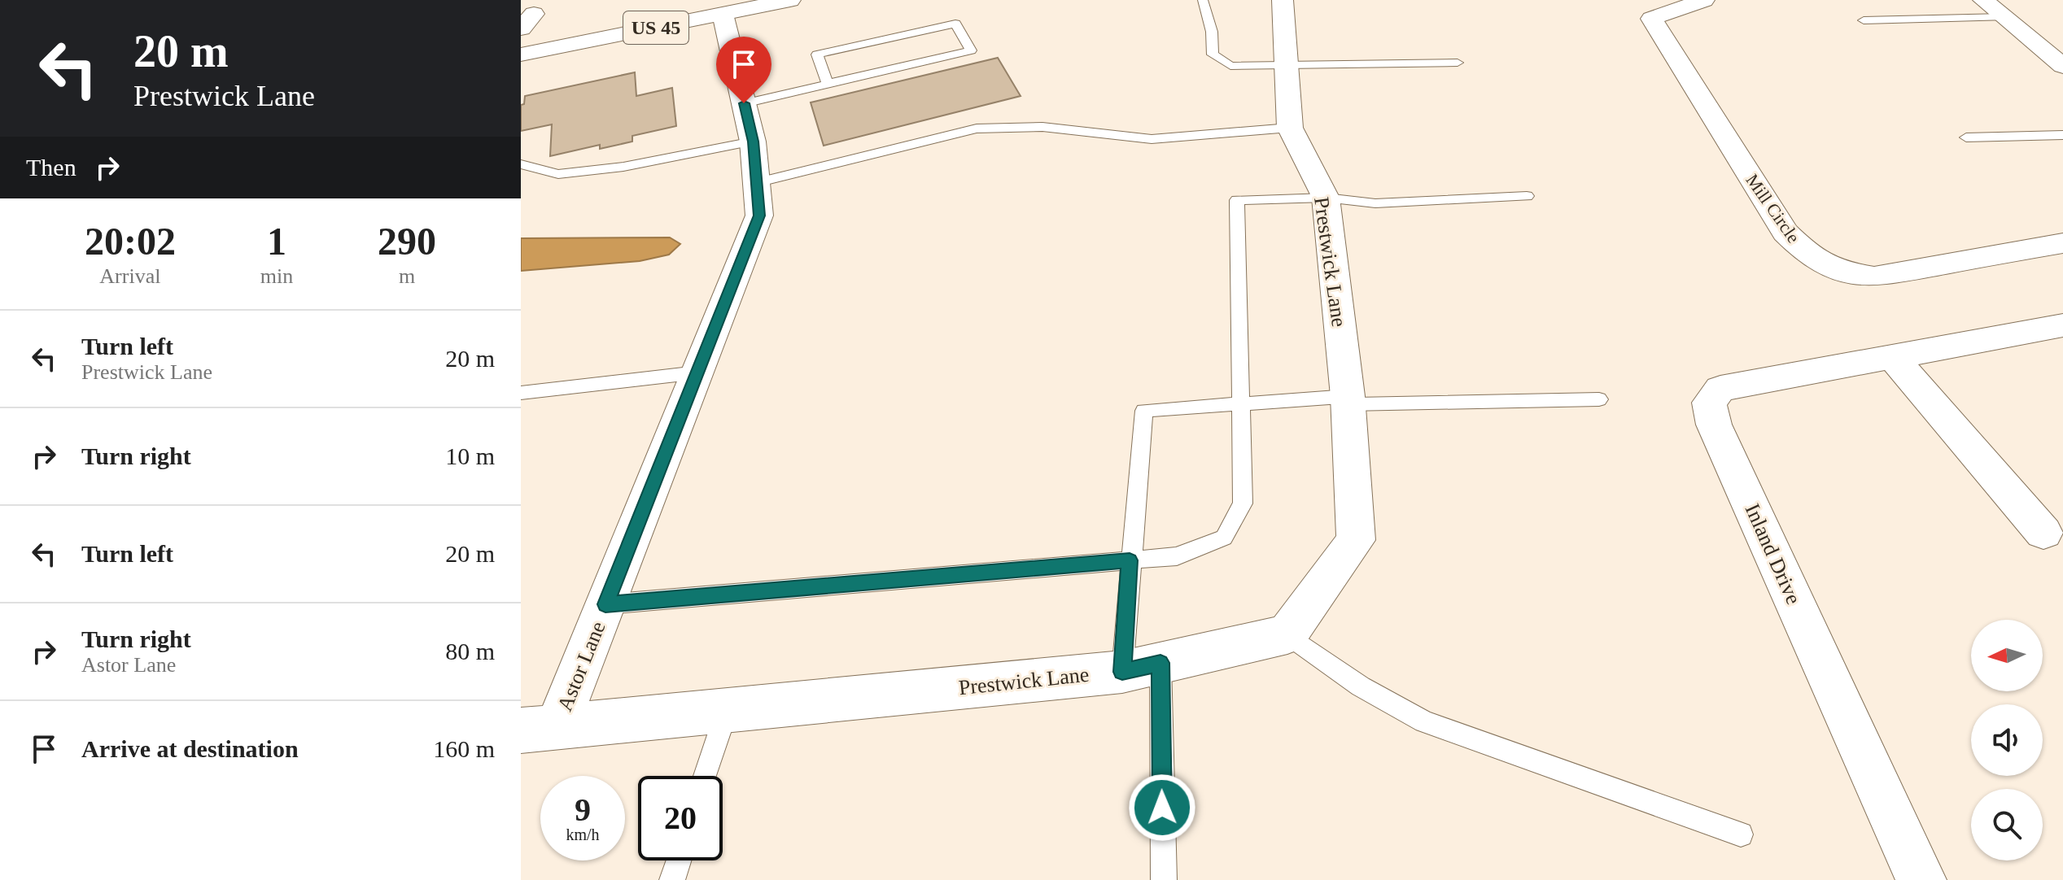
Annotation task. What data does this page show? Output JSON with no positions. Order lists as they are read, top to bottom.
{
  "streets": {
    "street": [
      "US 45",
      "Mill Circle",
      "Prestwick Lane",
      "Inland Drive",
      "Astor Lane"
    ]
  },
  "crossings": [
    ["US 45", "Astor Lane"],
    ["Prestwick Lane", "Astor Lane"]
  ],
  "north": "left",
  "page": {
    "turn": ["20 m", "Prestwick Lane"],
    "then": "Then",
    "eta": [
      "20:02",
      "Arrival",
      "1",
      "min",
      "290",
      "m"
    ],
    "list": [
      {
        "name": "Turn left",
        "note": "Prestwick Lane",
        "value": "20 m"
      },
      {
        "name": "Turn right",
        "value": "10 m"
      },
      {
        "name": "Turn left",
        "value": "20 m"
      },
      {
        "name": "Turn right",
        "note": "Astor Lane",
        "value": "80 m"
      },
      {
        "name": "Arrive at destination",
        "value": "160 m"
      }
    ],
    "speed": "9 km/h",
    "limit": "20"
  }
}
